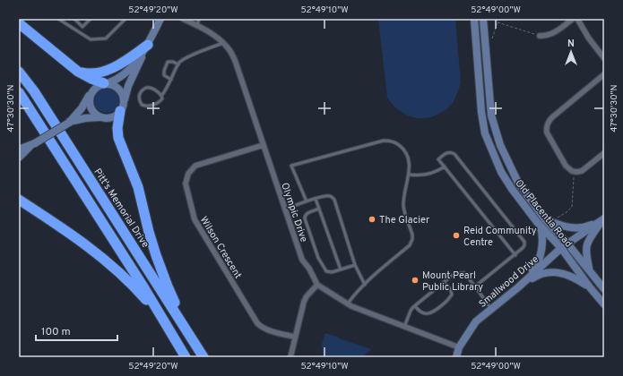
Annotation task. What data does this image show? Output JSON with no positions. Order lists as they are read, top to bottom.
{
  "streets": {
    "highway": ["Pitt's Memorial Drive"],
    "main road": ["Old Placentia Road", "Smallwood Drive"],
    "street": ["Olympic Drive", "Wilson Crescent"]
  },
  "crossings": [
    ["Olympic Drive", "Wilson Crescent"],
    ["Old Placentia Road", "Smallwood Drive"]
  ],
  "places": ["The Glacier", "Reid Community Centre", "Mount Pearl Public Library"],
  "scale_bar": "100 m",
  "north": "top",
  "coordinates": [
    "52°49'20\"W",
    "52°49'10\"W",
    "52°49'00\"W",
    "47°30'30\"N"
  ]
}
